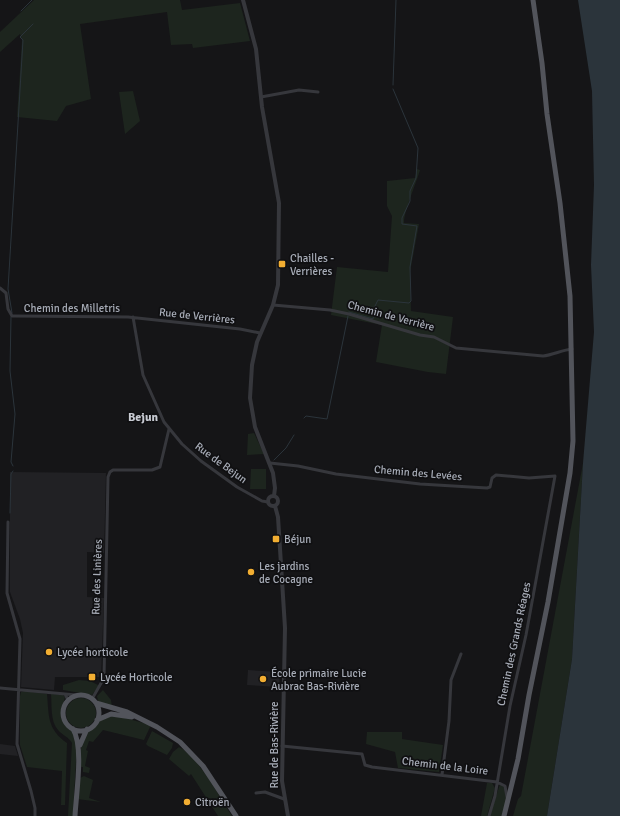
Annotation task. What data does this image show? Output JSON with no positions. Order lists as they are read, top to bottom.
{
  "streets": {
    "street": [
      "Chemin des Milletris",
      "Rue de Verrières",
      "Chemin de Verrière",
      "Rue de Bejun",
      "Chemin des Levées",
      "Rue des Linières",
      "Chemin des Grands Réages",
      "Rue de Bas-Rivière",
      "Chemin de la Loire"
    ]
  },
  "crossings": [
    ["Chemin des Milletris", "Rue de Verrières"],
    ["Chemin des Milletris", "Rue de Bejun"],
    ["Rue de Verrières", "Rue de Bejun"],
    ["Rue de Bejun", "Rue des Linières"],
    ["Rue de Bejun", "Rue de Bas-Rivière"],
    ["Chemin des Levées", "Chemin des Grands Réages"],
    ["Chemin des Grands Réages", "Chemin de la Loire"],
    ["Rue de Bas-Rivière", "Chemin de la Loire"]
  ],
  "districts": ["Bejun"],
  "places": {
    "transit": ["Chailles - Verrières", "Béjun", "Lycée Horticole"],
    "other": [
      "Les jardins de Cocagne",
      "Lycée horticole",
      "École primaire Lucie Aubrac Bas-Rivière",
      "Citroën"
    ]
  }
}
